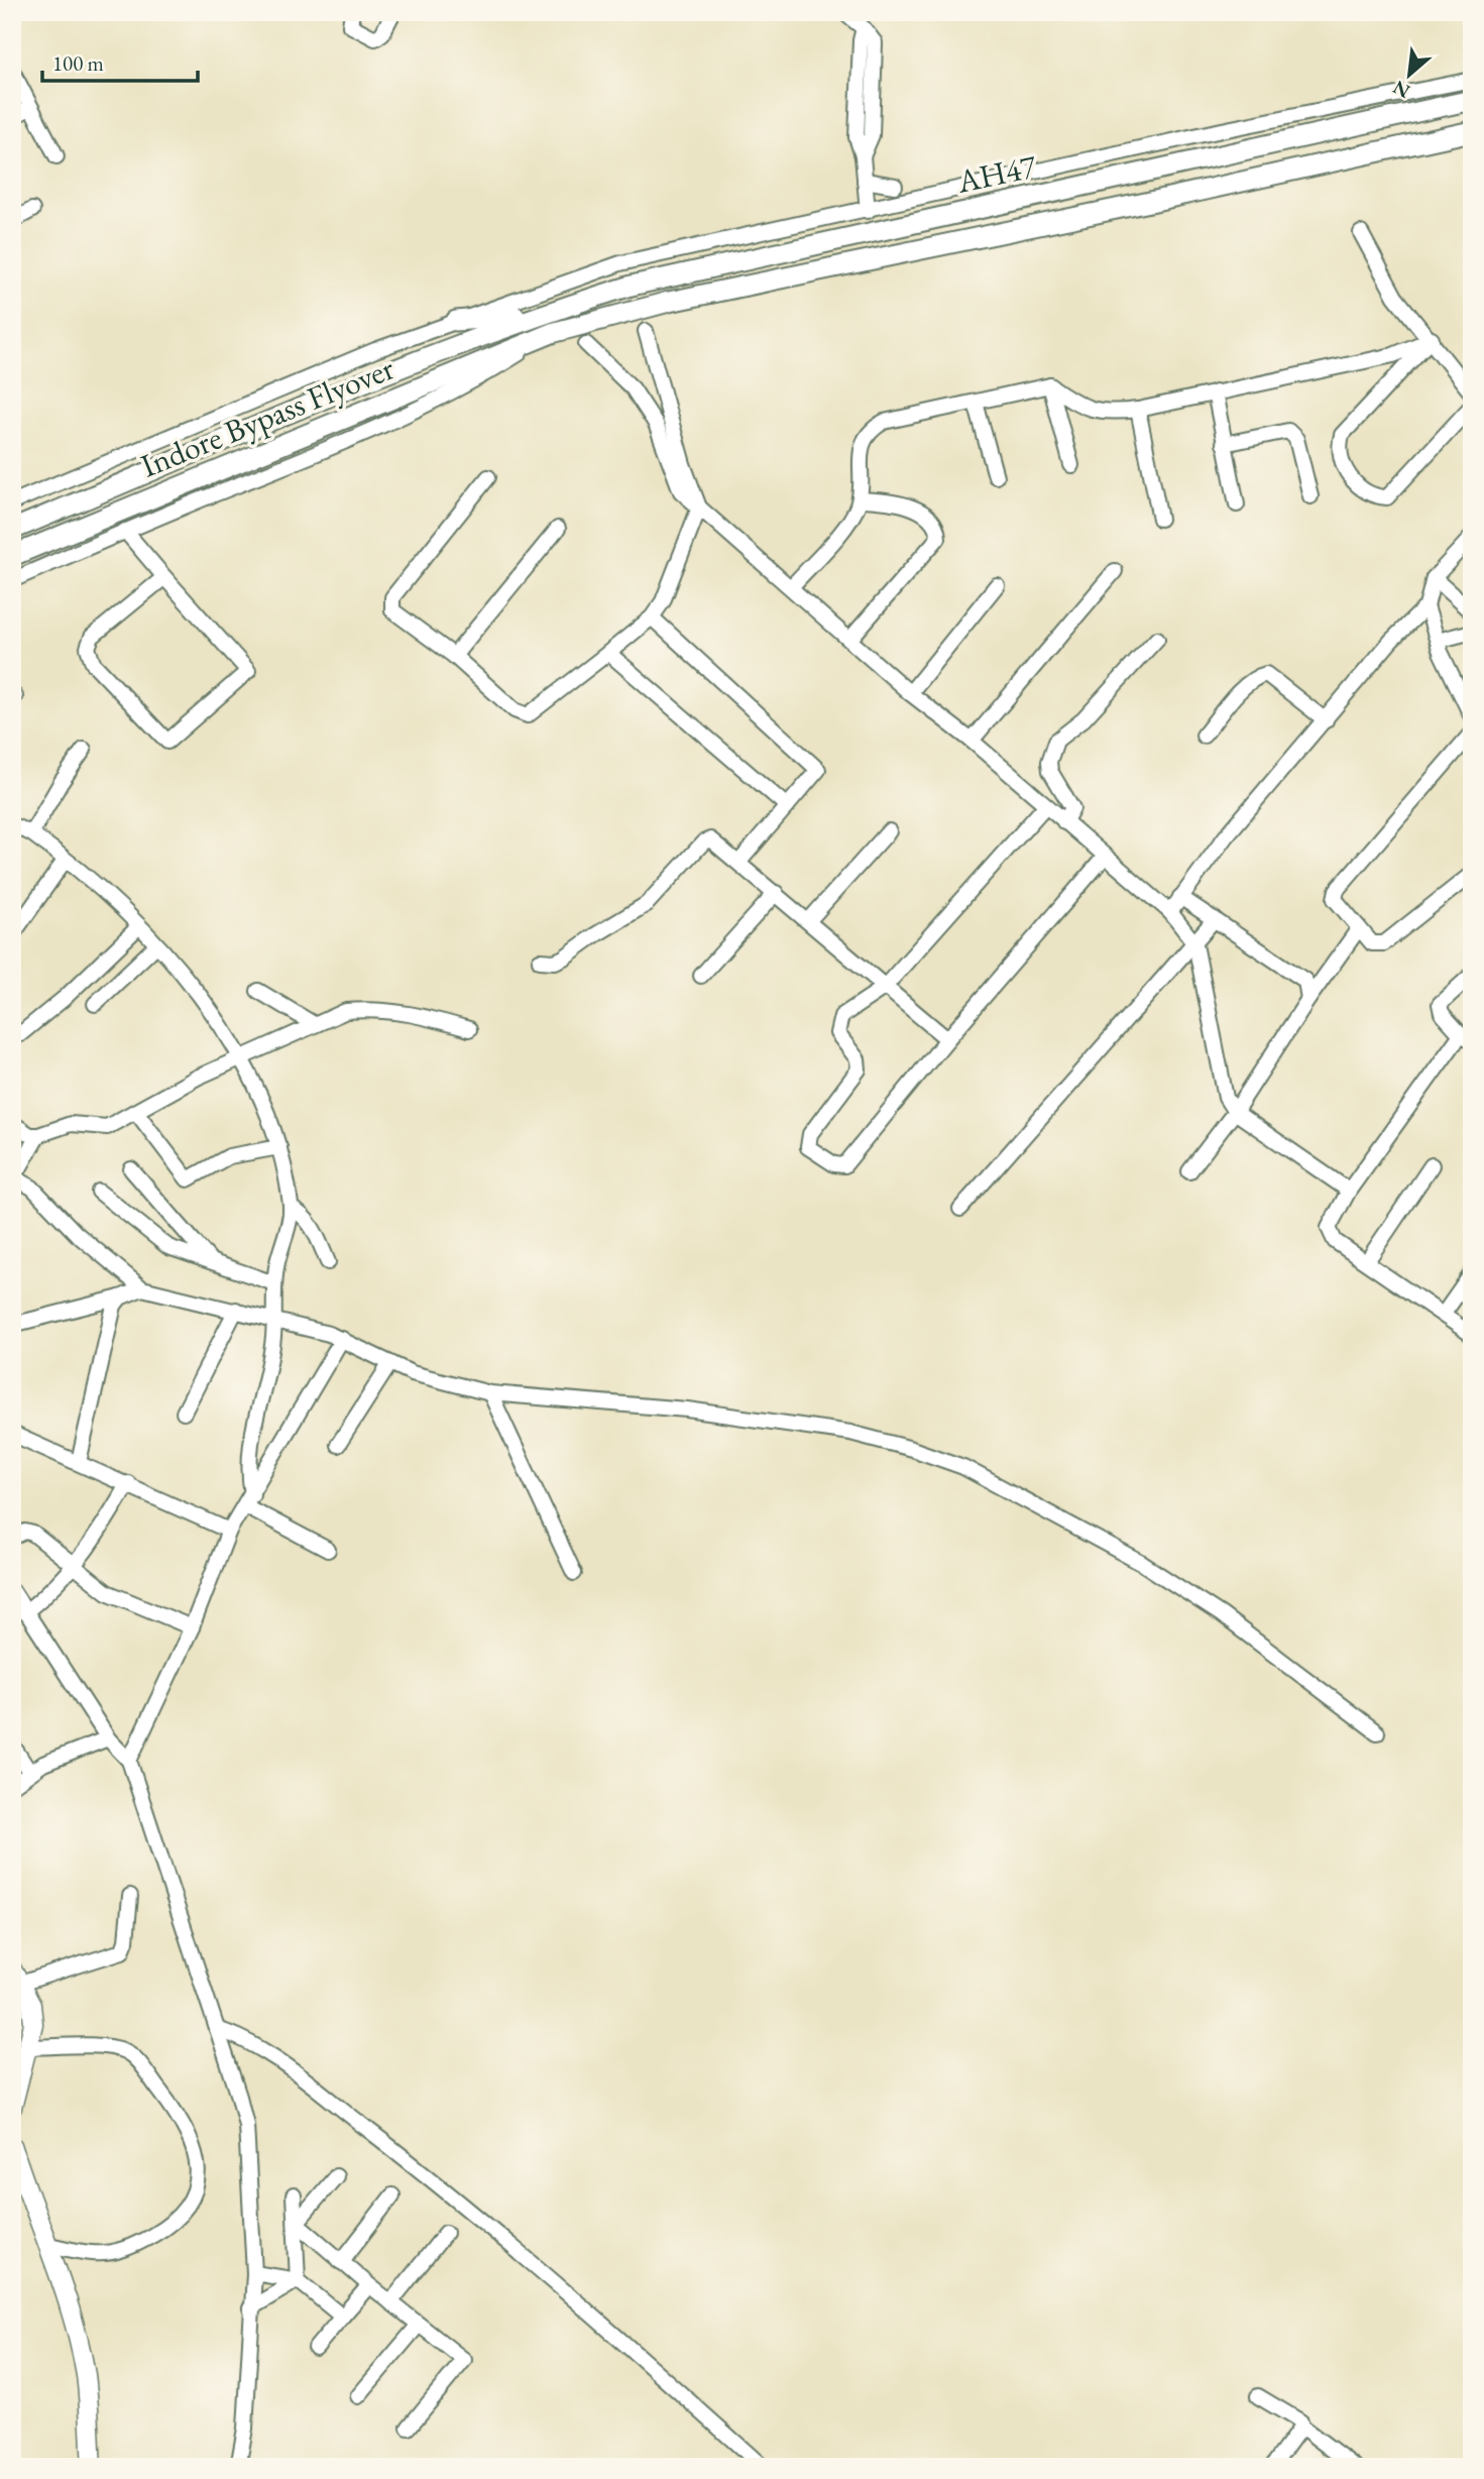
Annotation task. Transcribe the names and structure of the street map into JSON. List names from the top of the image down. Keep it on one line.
{"streets":{"highway":["AH47","Indore Bypass Flyover"]},"crossings":[["AH47","Indore Bypass Flyover"]],"scale_bar":"100 m","north":"bottom left"}
